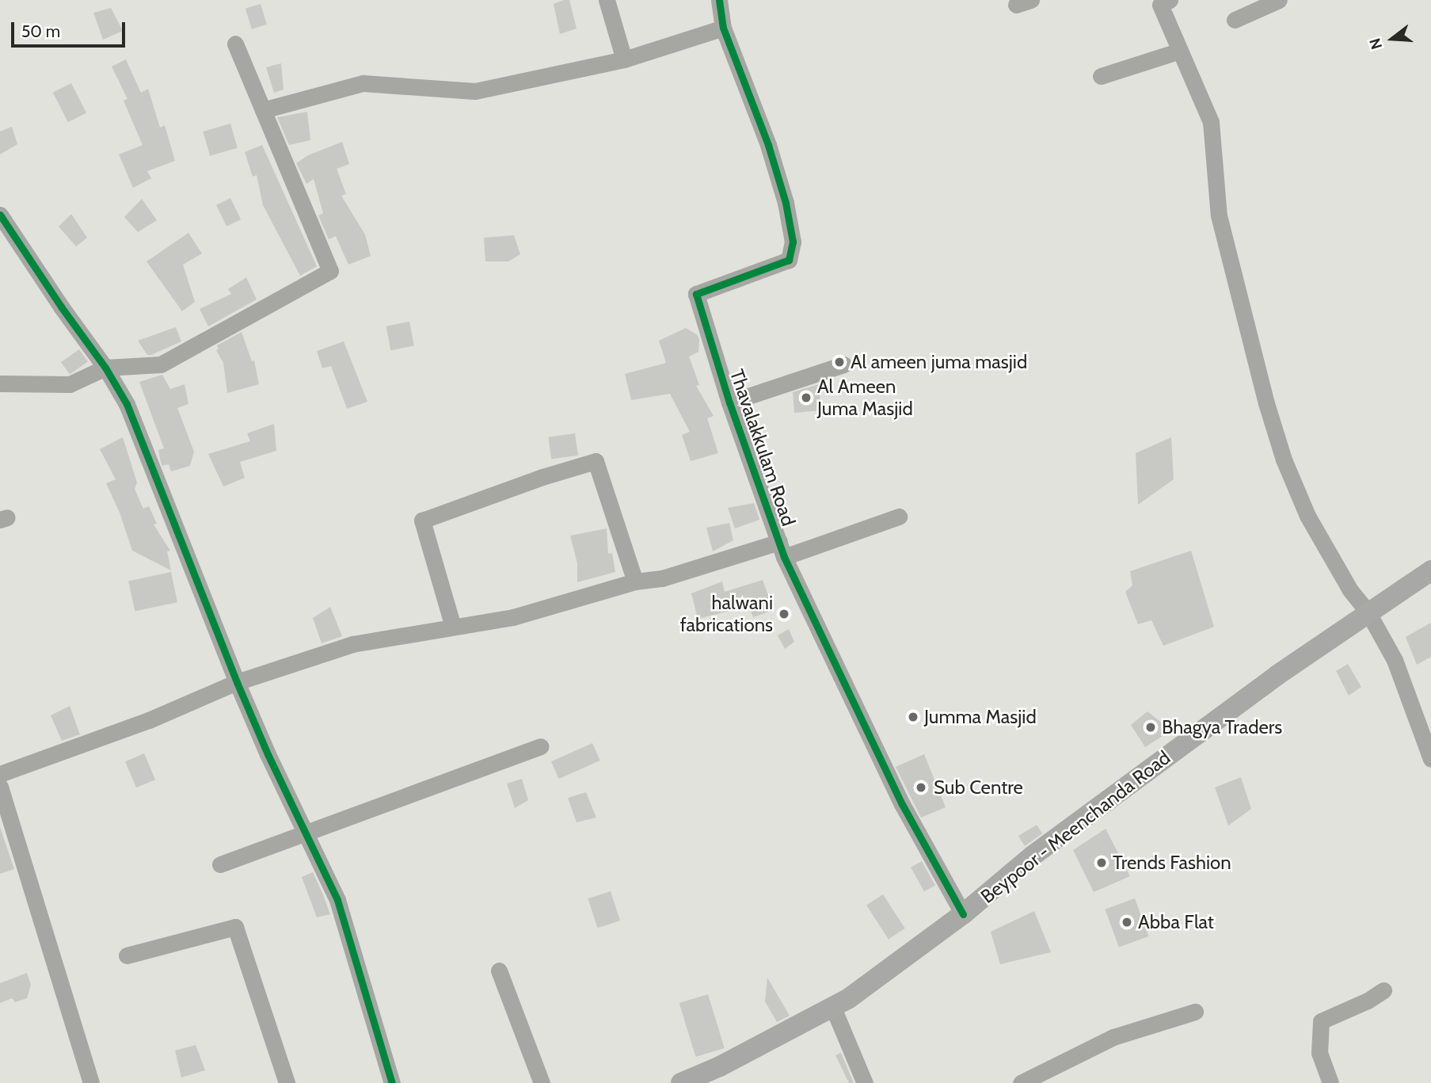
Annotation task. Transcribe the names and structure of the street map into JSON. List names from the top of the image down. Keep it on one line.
{"streets":{"main road":["Beypoor - Meenchanda Road"],"street":["Thavalakkulam Road"]},"crossings":[["Thavalakkulam Road","Beypoor - Meenchanda Road"]],"places":["Al ameen juma masjid","Al Ameen Juma Masjid","halwani fabrications","Jumma Masjid","Bhagya Traders","Sub Centre","Trends Fashion","Abba Flat"],"scale_bar":"50 m","north":"left"}
